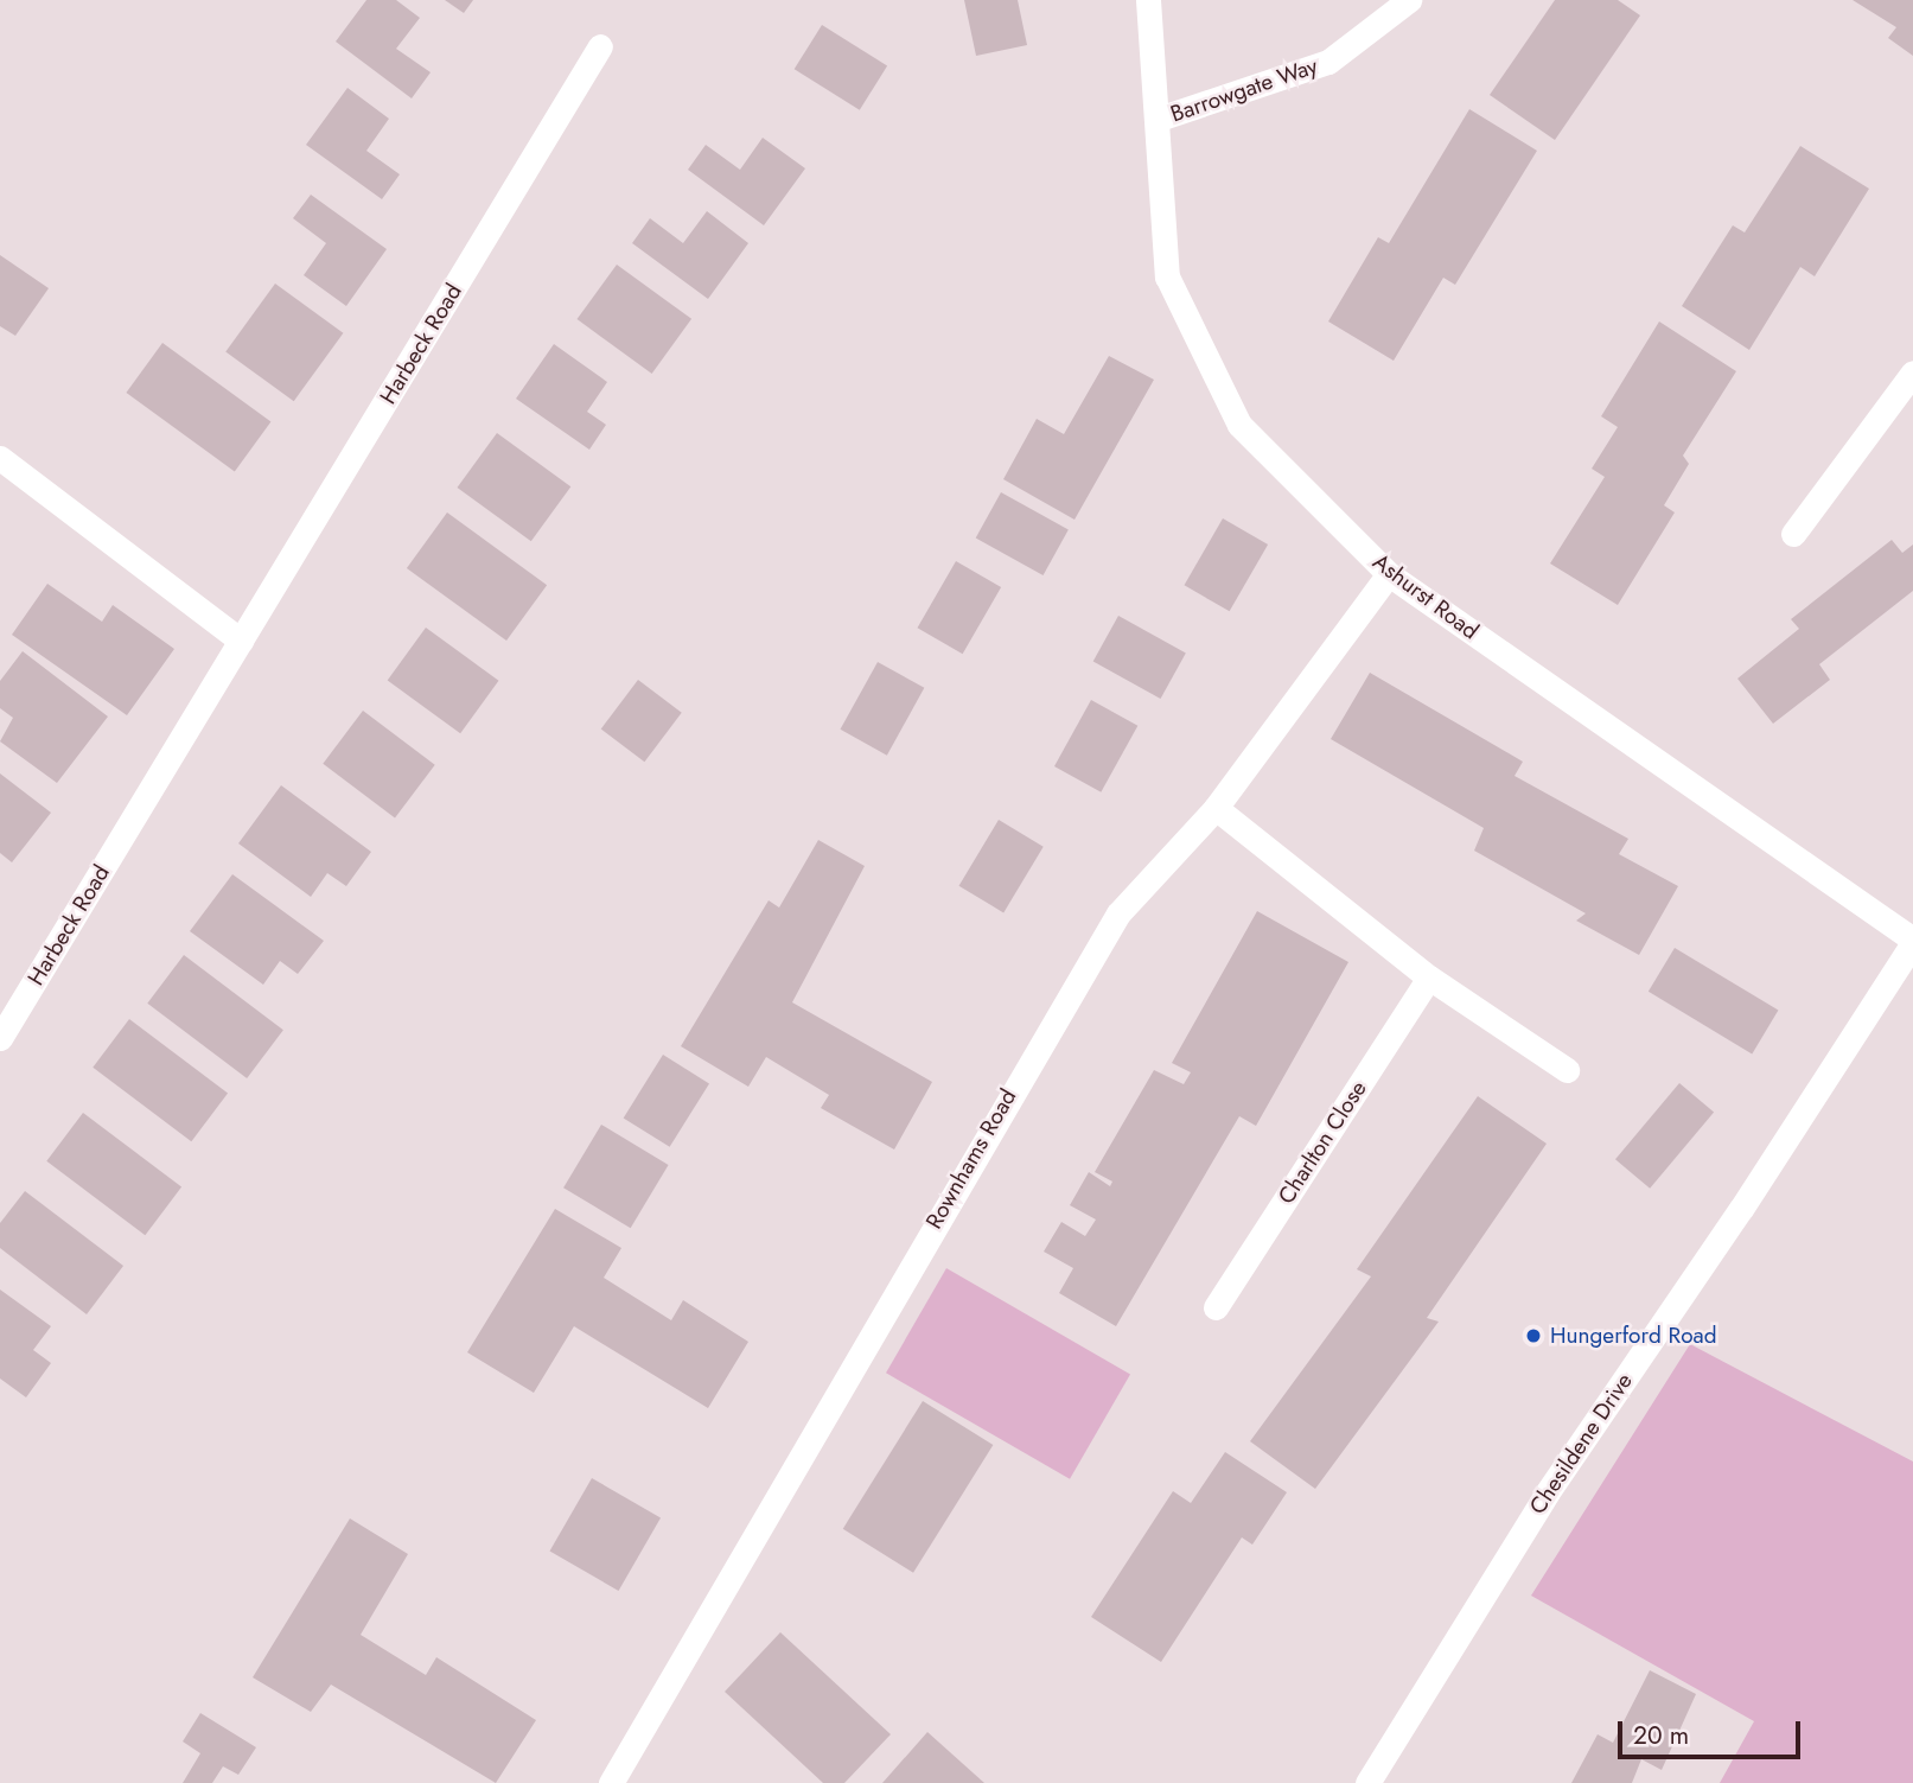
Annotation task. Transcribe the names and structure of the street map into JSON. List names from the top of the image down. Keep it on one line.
{"streets":{"street":["Barrowgate Way","Harbeck Road","Ashurst Road","Charlton Close","Rownhams Road","Chesildene Drive"]},"crossings":[["Barrowgate Way","Ashurst Road"],["Ashurst Road","Rownhams Road"],["Ashurst Road","Chesildene Drive"]],"places":["Hungerford Road"],"scale_bar":"20 m"}
